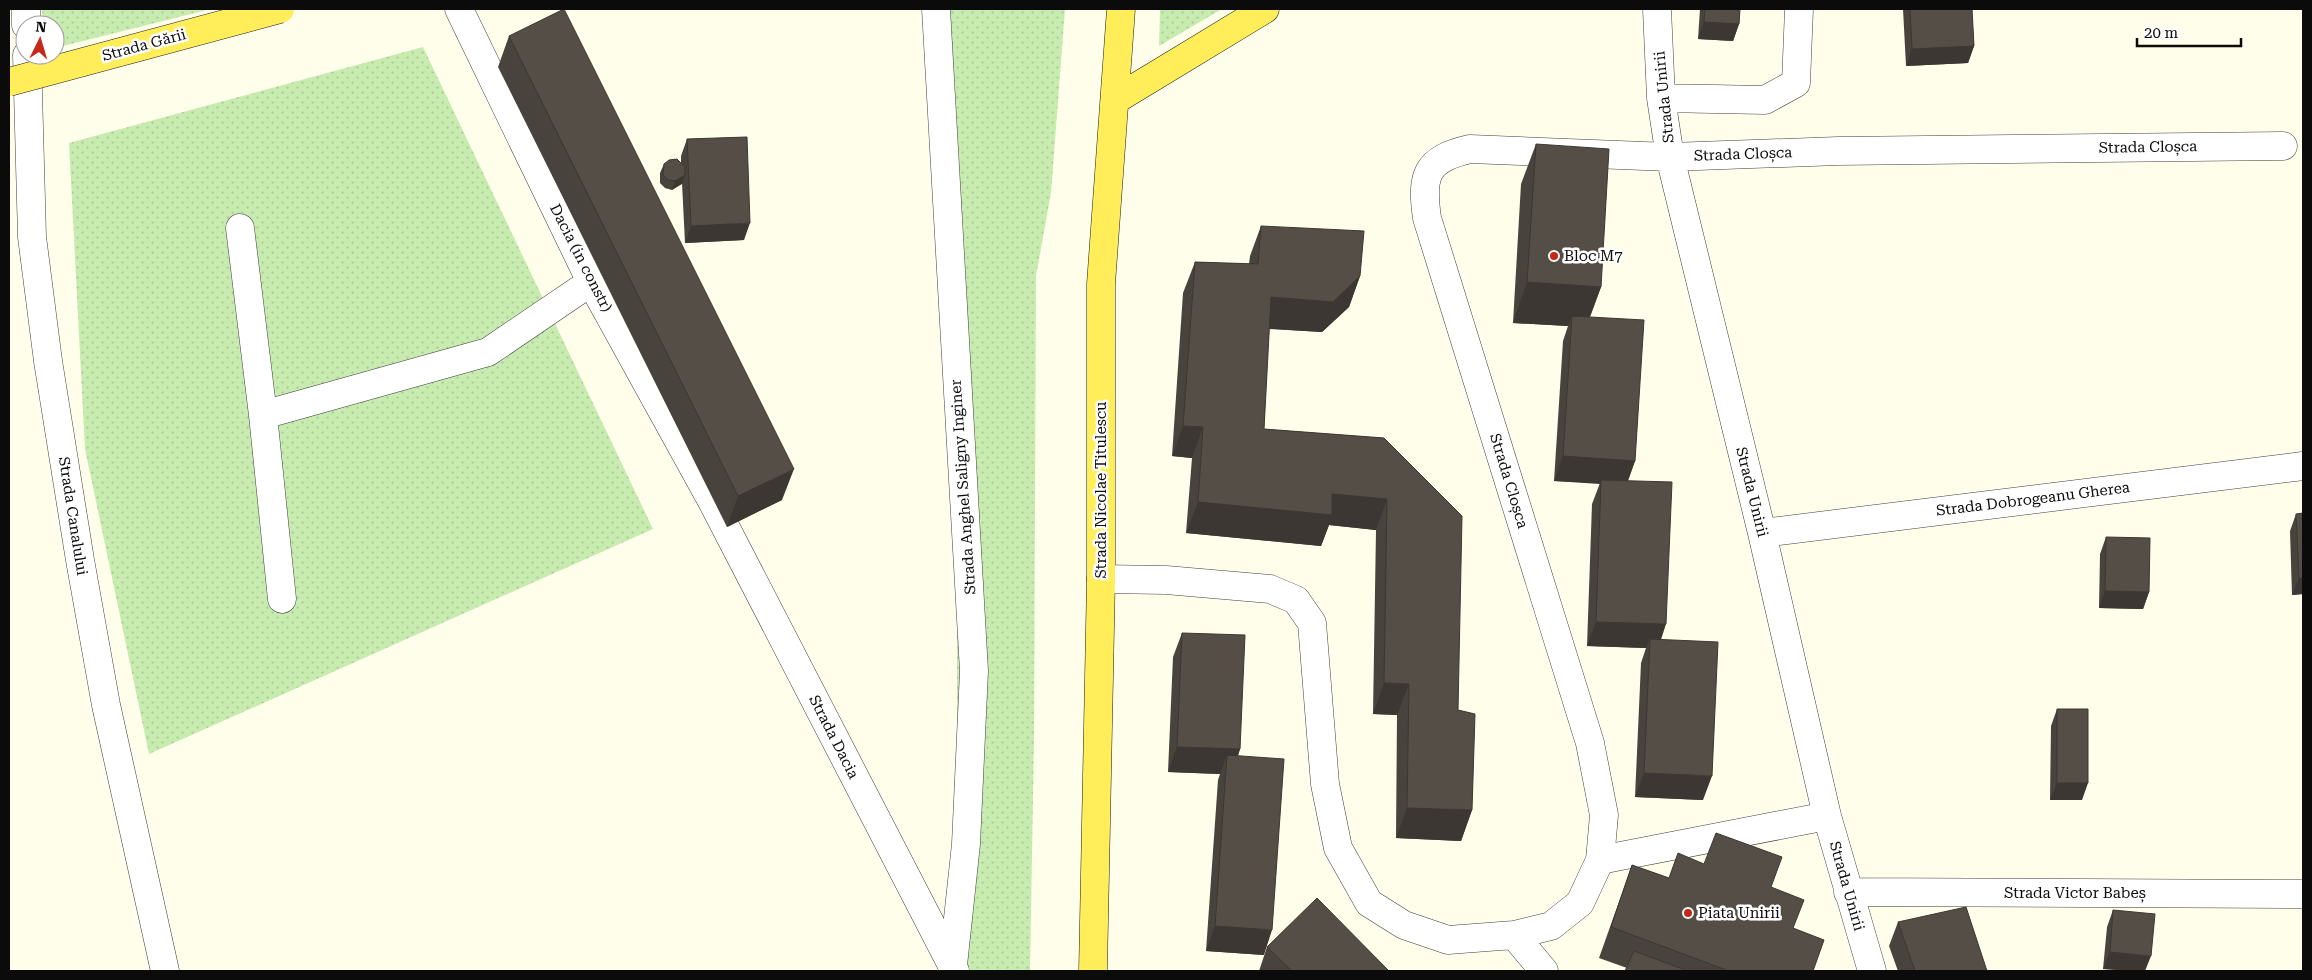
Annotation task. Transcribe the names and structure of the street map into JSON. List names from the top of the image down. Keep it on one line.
{"streets":{"main road":["Strada Gării","Strada Nicolae Titulescu"],"street":["Strada Unirii","Strada Cloșca","Dacia (in constr)","Strada Anghel Saligny Inginer","Strada Dobrogeanu Gherea","Strada Canalului","Strada Dacia","Strada Victor Babeș"]},"crossings":[["Strada Unirii","Strada Cloșca"],["Strada Unirii","Strada Dobrogeanu Gherea"],["Strada Unirii","Strada Victor Babeș"],["Strada Cloșca","Strada Nicolae Titulescu"],["Dacia (in constr)","Strada Dacia"],["Strada Anghel Saligny Inginer","Strada Dacia"]],"places":["Bloc M7","Piata Unirii"],"scale_bar":"20 m","north":"top"}
